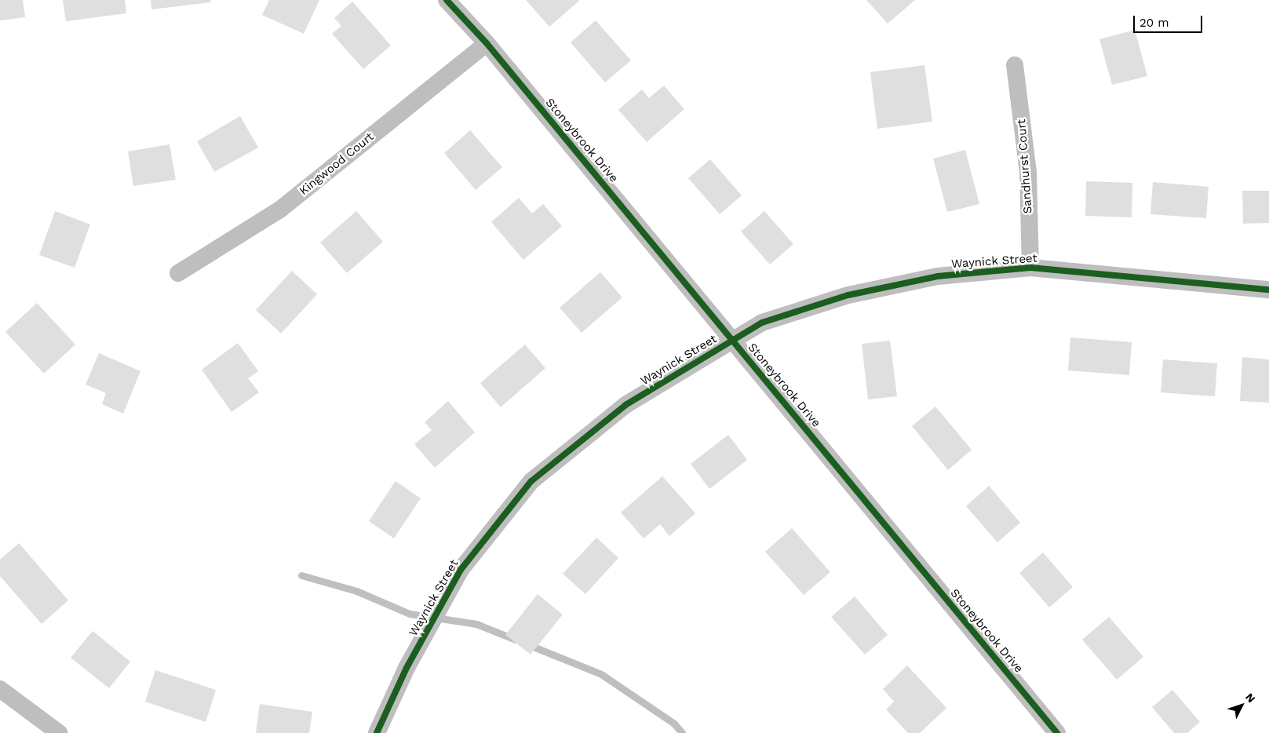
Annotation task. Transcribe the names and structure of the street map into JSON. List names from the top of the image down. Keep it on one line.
{"streets":{"street":["Stoneybrook Drive","Kingwood Court","Sandhurst Court","Waynick Street"]},"crossings":[["Stoneybrook Drive","Kingwood Court"],["Stoneybrook Drive","Waynick Street"],["Sandhurst Court","Waynick Street"]],"scale_bar":"20 m","north":"top right"}
